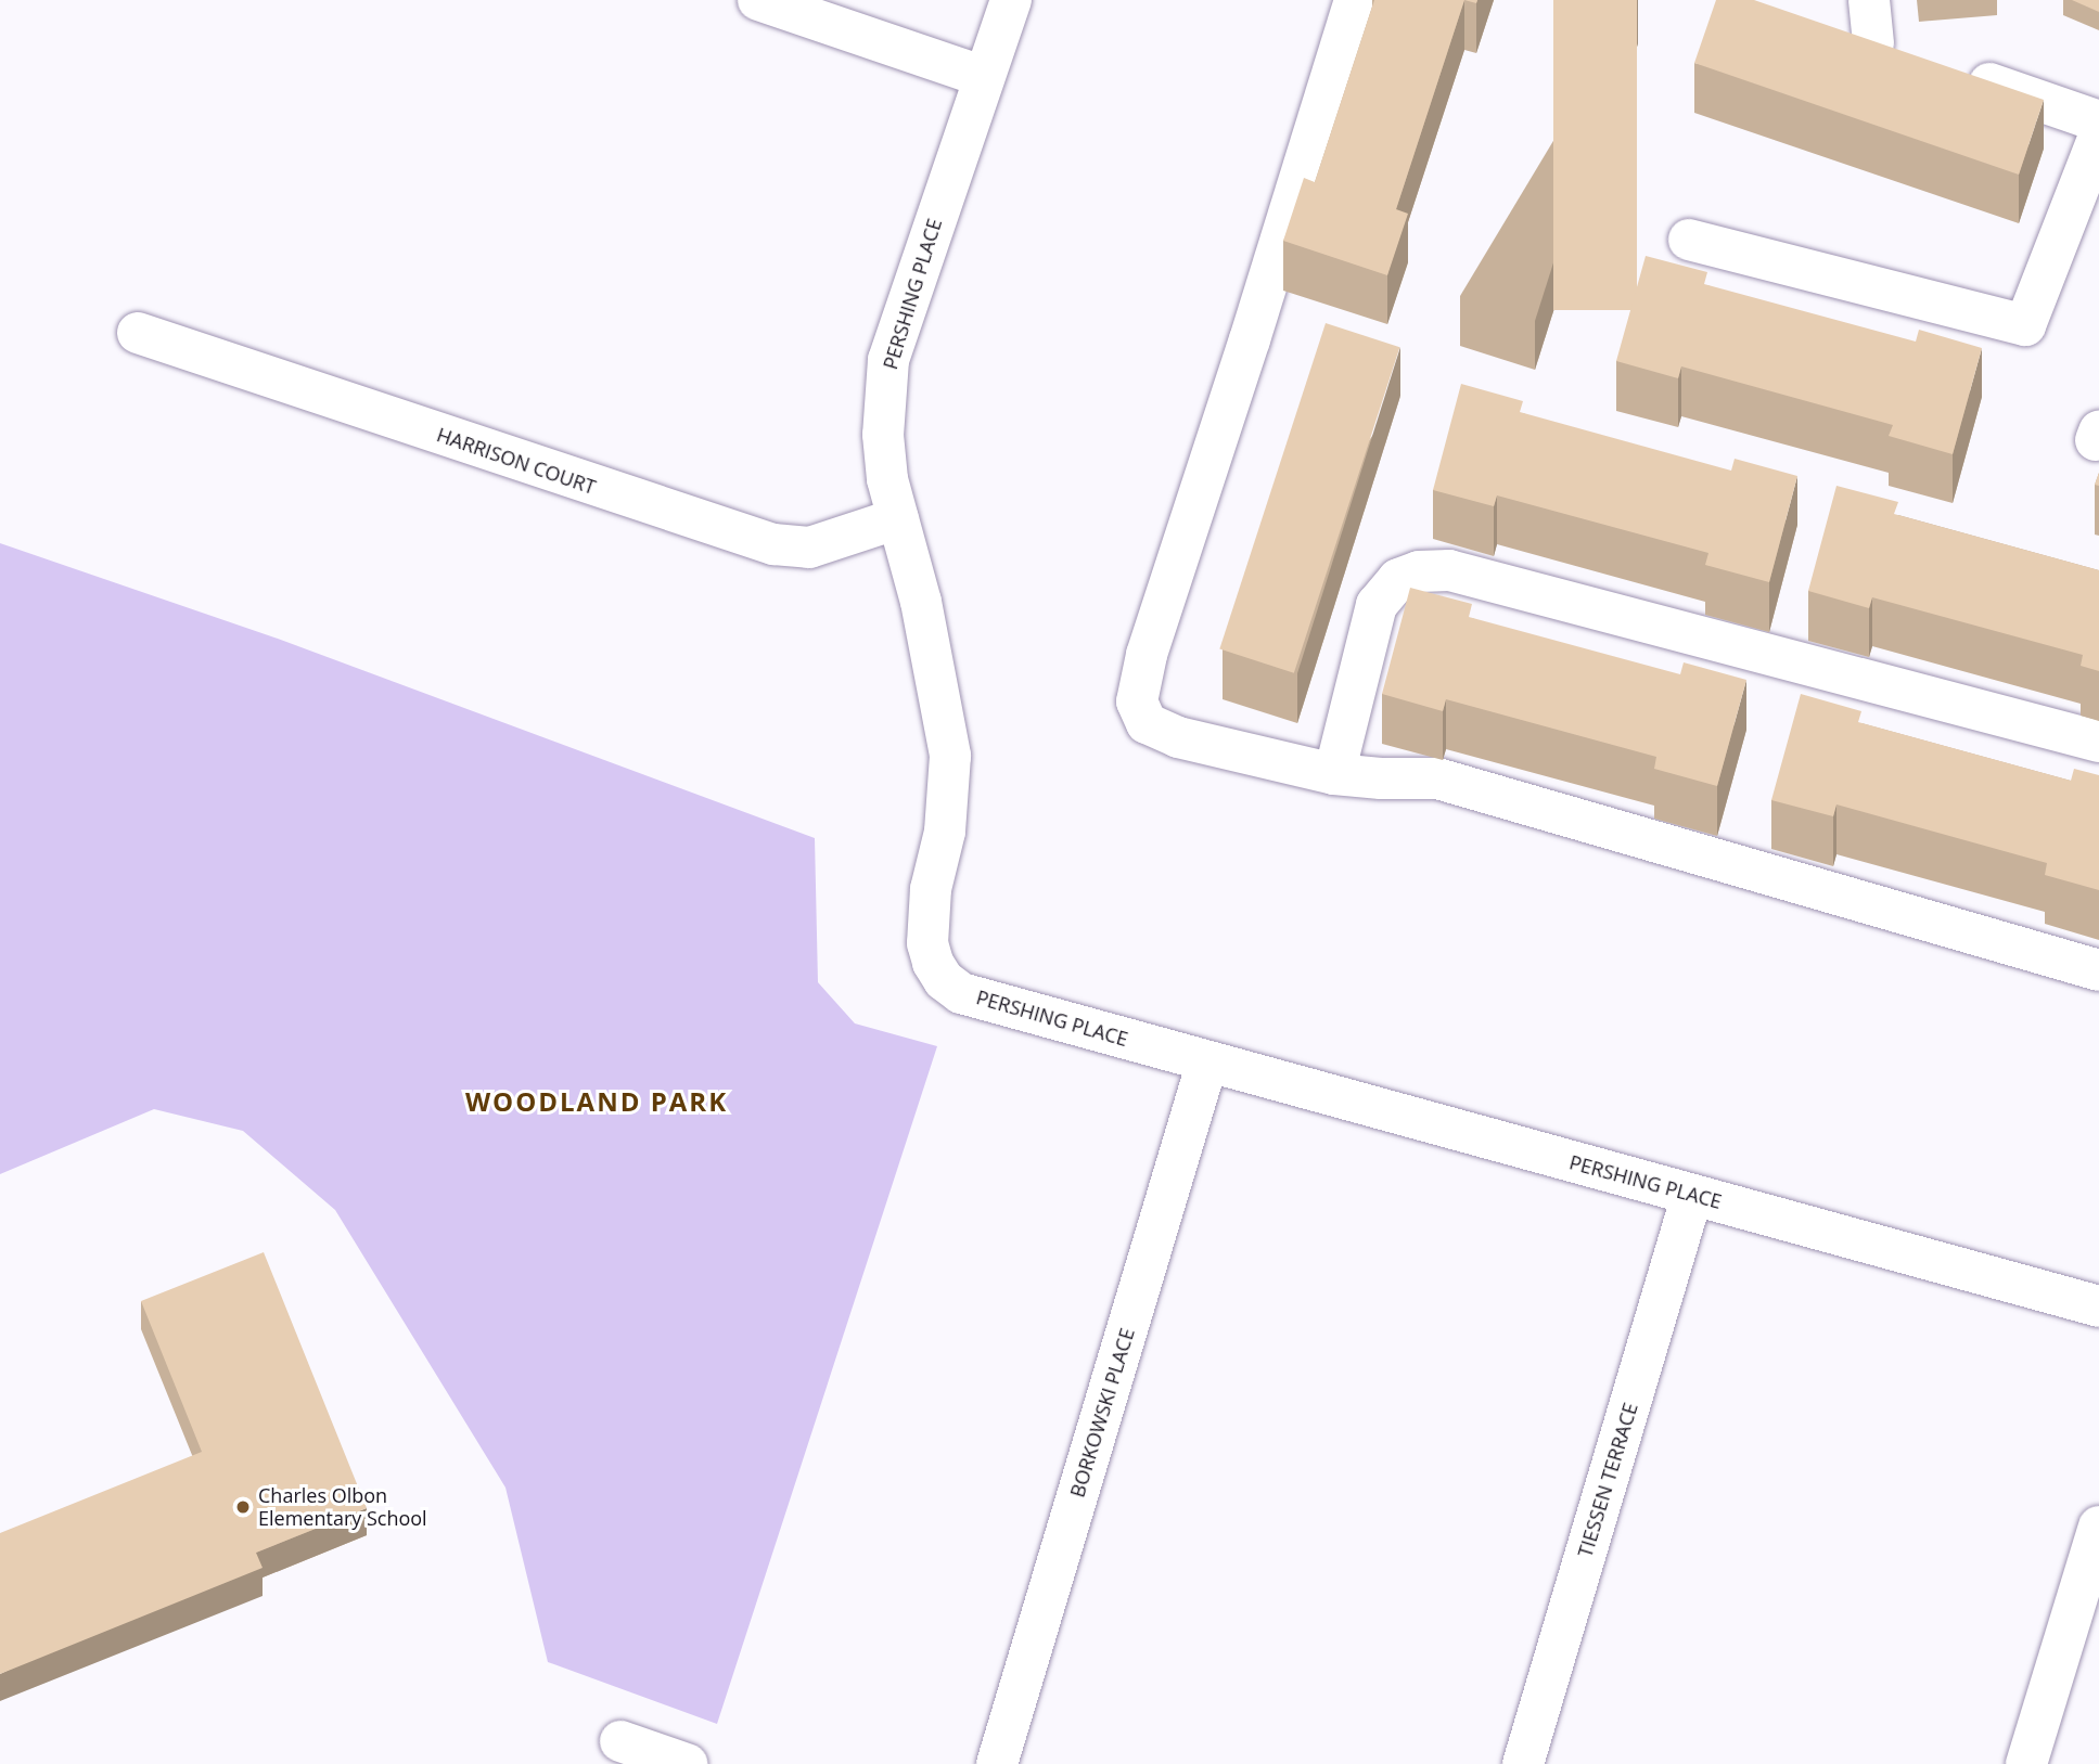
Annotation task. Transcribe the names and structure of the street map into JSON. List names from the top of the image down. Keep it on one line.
{"streets":{"street":["PERSHING PLACE","HARRISON COURT","BORKOWSKI PLACE","TIESSEN TERRACE"]},"crossings":[["PERSHING PLACE","HARRISON COURT"],["PERSHING PLACE","BORKOWSKI PLACE"],["PERSHING PLACE","TIESSEN TERRACE"]],"districts":["WOODLAND PARK"],"places":["Charles Olbon Elementary School"]}
